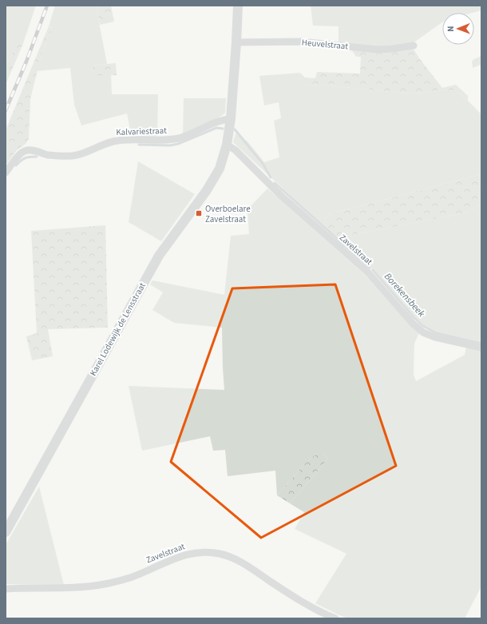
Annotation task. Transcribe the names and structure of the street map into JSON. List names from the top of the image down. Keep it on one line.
{"streets":{"street":["Heuvelstraat","Kalvariestraat","Zavelstraat","Karel Lodewijk de Lensstraat"]},"crossings":[["Kalvariestraat","Karel Lodewijk de Lensstraat"],["Zavelstraat","Karel Lodewijk de Lensstraat"]],"water":["Borekensbeek"],"places":{"transit":["Overboelare Zavelstraat"]},"north":"left"}
